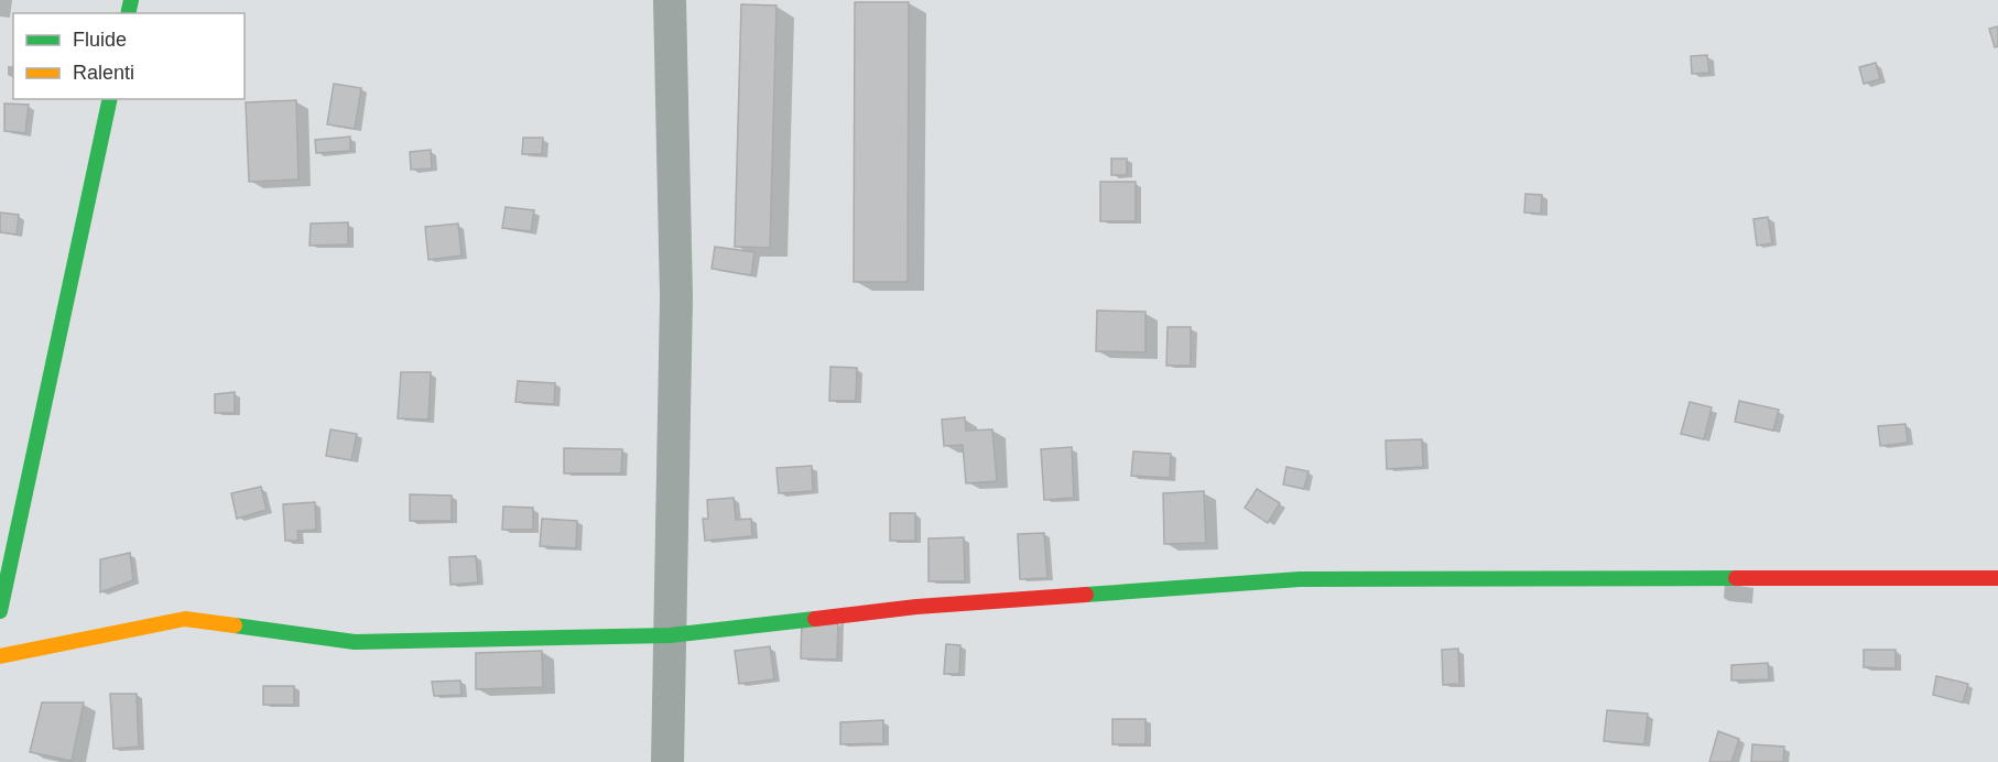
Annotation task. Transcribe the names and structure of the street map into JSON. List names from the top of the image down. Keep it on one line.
{"legend":["Fluide","Ralenti"]}
